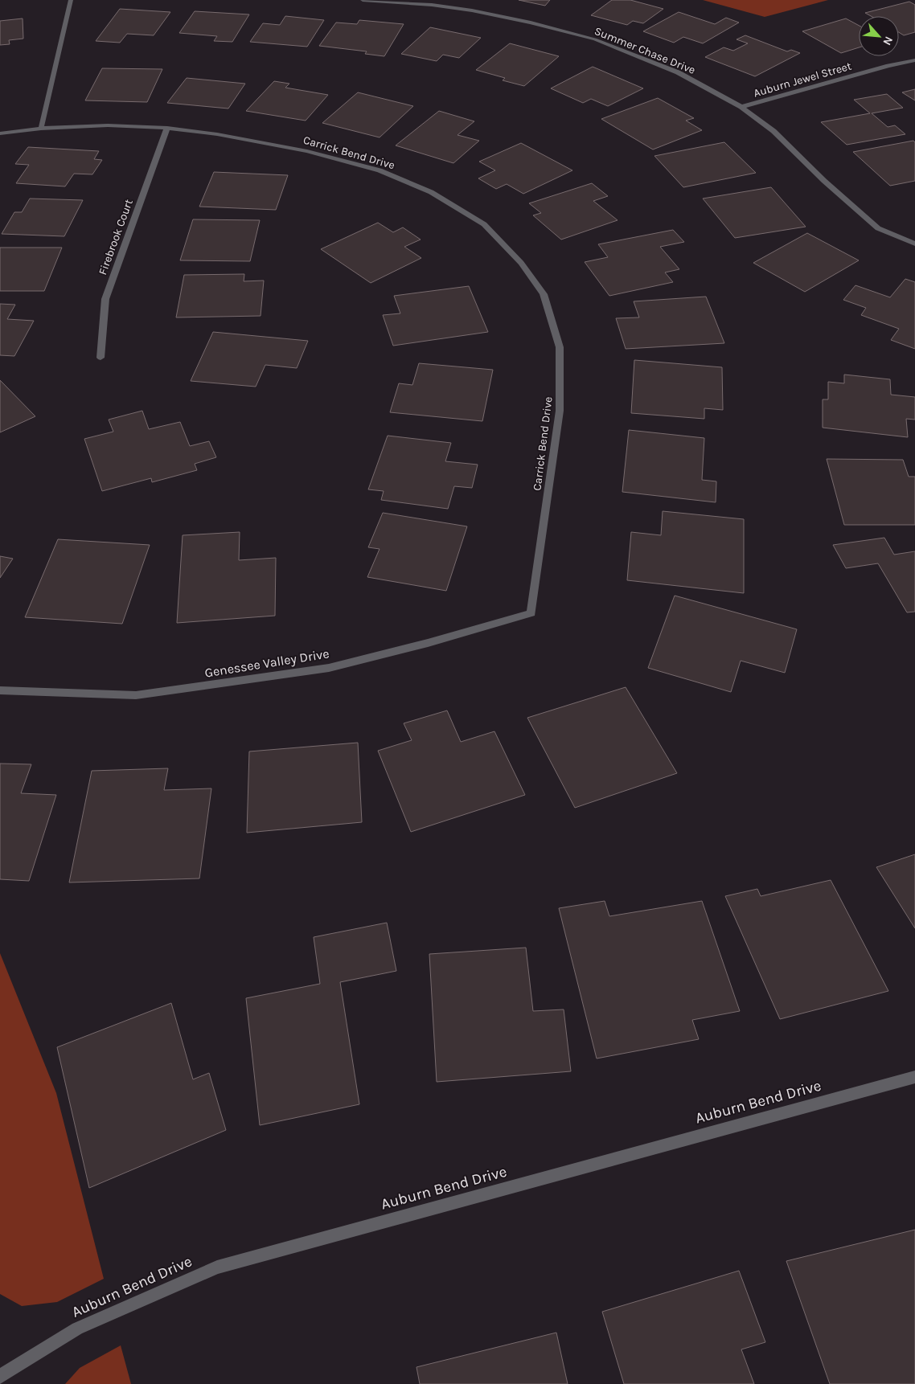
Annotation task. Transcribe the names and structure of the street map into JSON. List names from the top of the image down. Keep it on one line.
{"streets":{"street":["Summer Chase Drive","Auburn Jewel Street","Carrick Bend Drive","Firebrook Court","Genessee Valley Drive","Auburn Bend Drive"]},"crossings":[["Summer Chase Drive","Auburn Jewel Street"],["Carrick Bend Drive","Firebrook Court"],["Carrick Bend Drive","Genessee Valley Drive"]],"north":"bottom right"}
